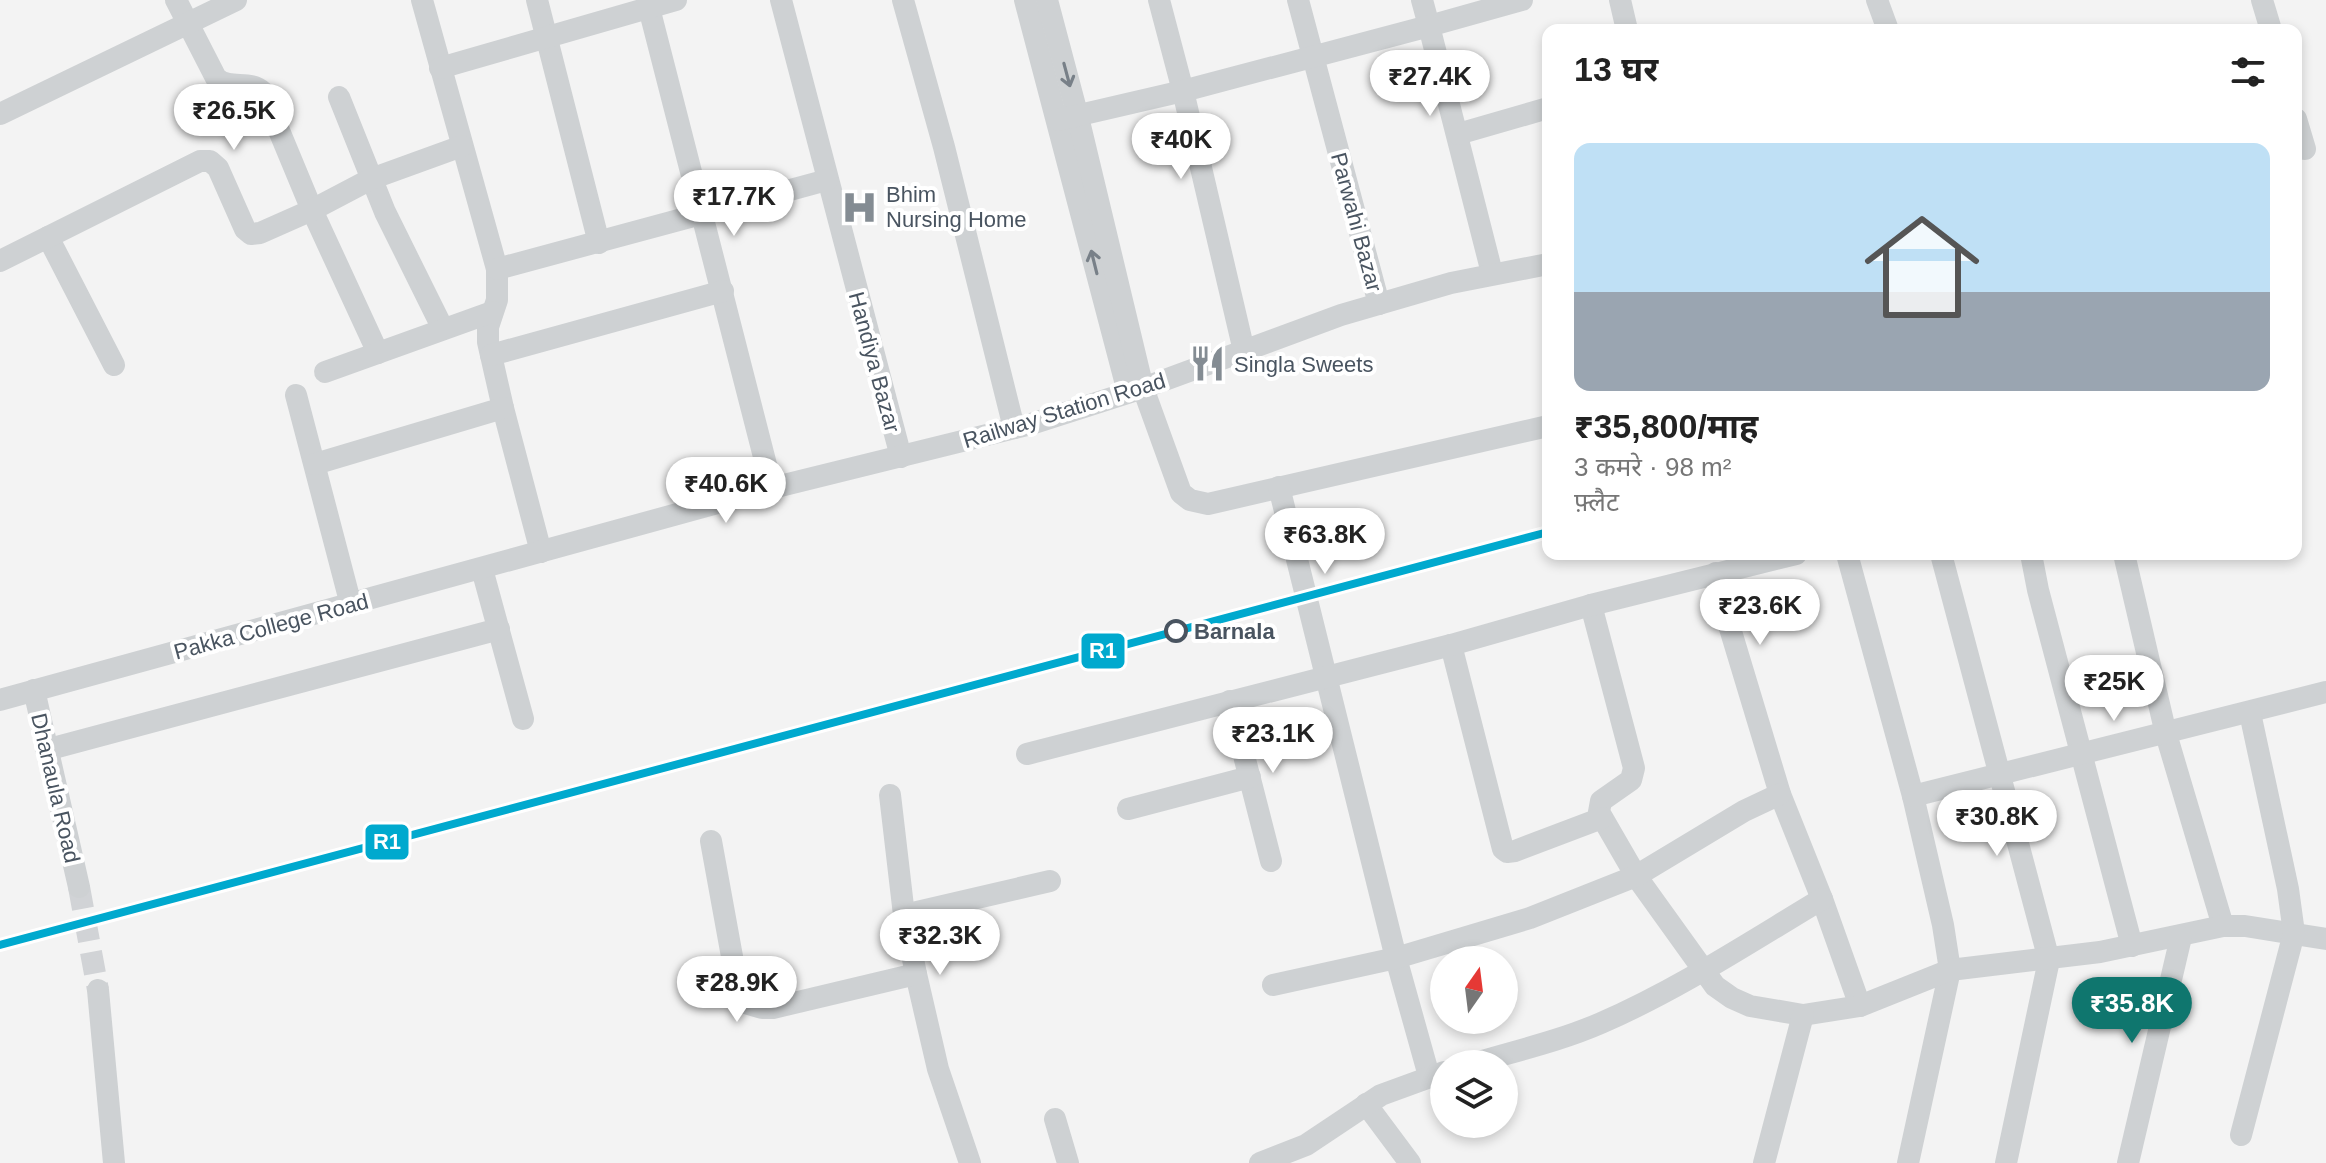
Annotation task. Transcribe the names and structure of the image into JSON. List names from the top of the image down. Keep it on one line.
{"streets":{"street":["Parwahi Bazar","Handiya Bazar","Railway Station Road","Pakka College Road","Dhanaula Road"]},"crossings":[["Parwahi Bazar","Railway Station Road"],["Handiya Bazar","Railway Station Road"],["Handiya Bazar","Pakka College Road"],["Pakka College Road","Dhanaula Road"]],"places":{"hospital":["Bhim Nursing Home"],"restaurant":["Singla Sweets"],"other":["Barnala"]},"lines":["transit line R1"],"north":"top","page":{"heading":"13 घर","price":["₹27.4K","₹26.5K","₹40K","₹17.7K","₹40.6K","₹63.8K","₹23.6K","₹25K","₹23.1K","₹30.8K","₹32.3K","₹28.9K","₹35.8K"],"list":[{"name":"₹35,800/माह","note":"3 कमरे · 98 m² · फ़्लैट"}]}}
